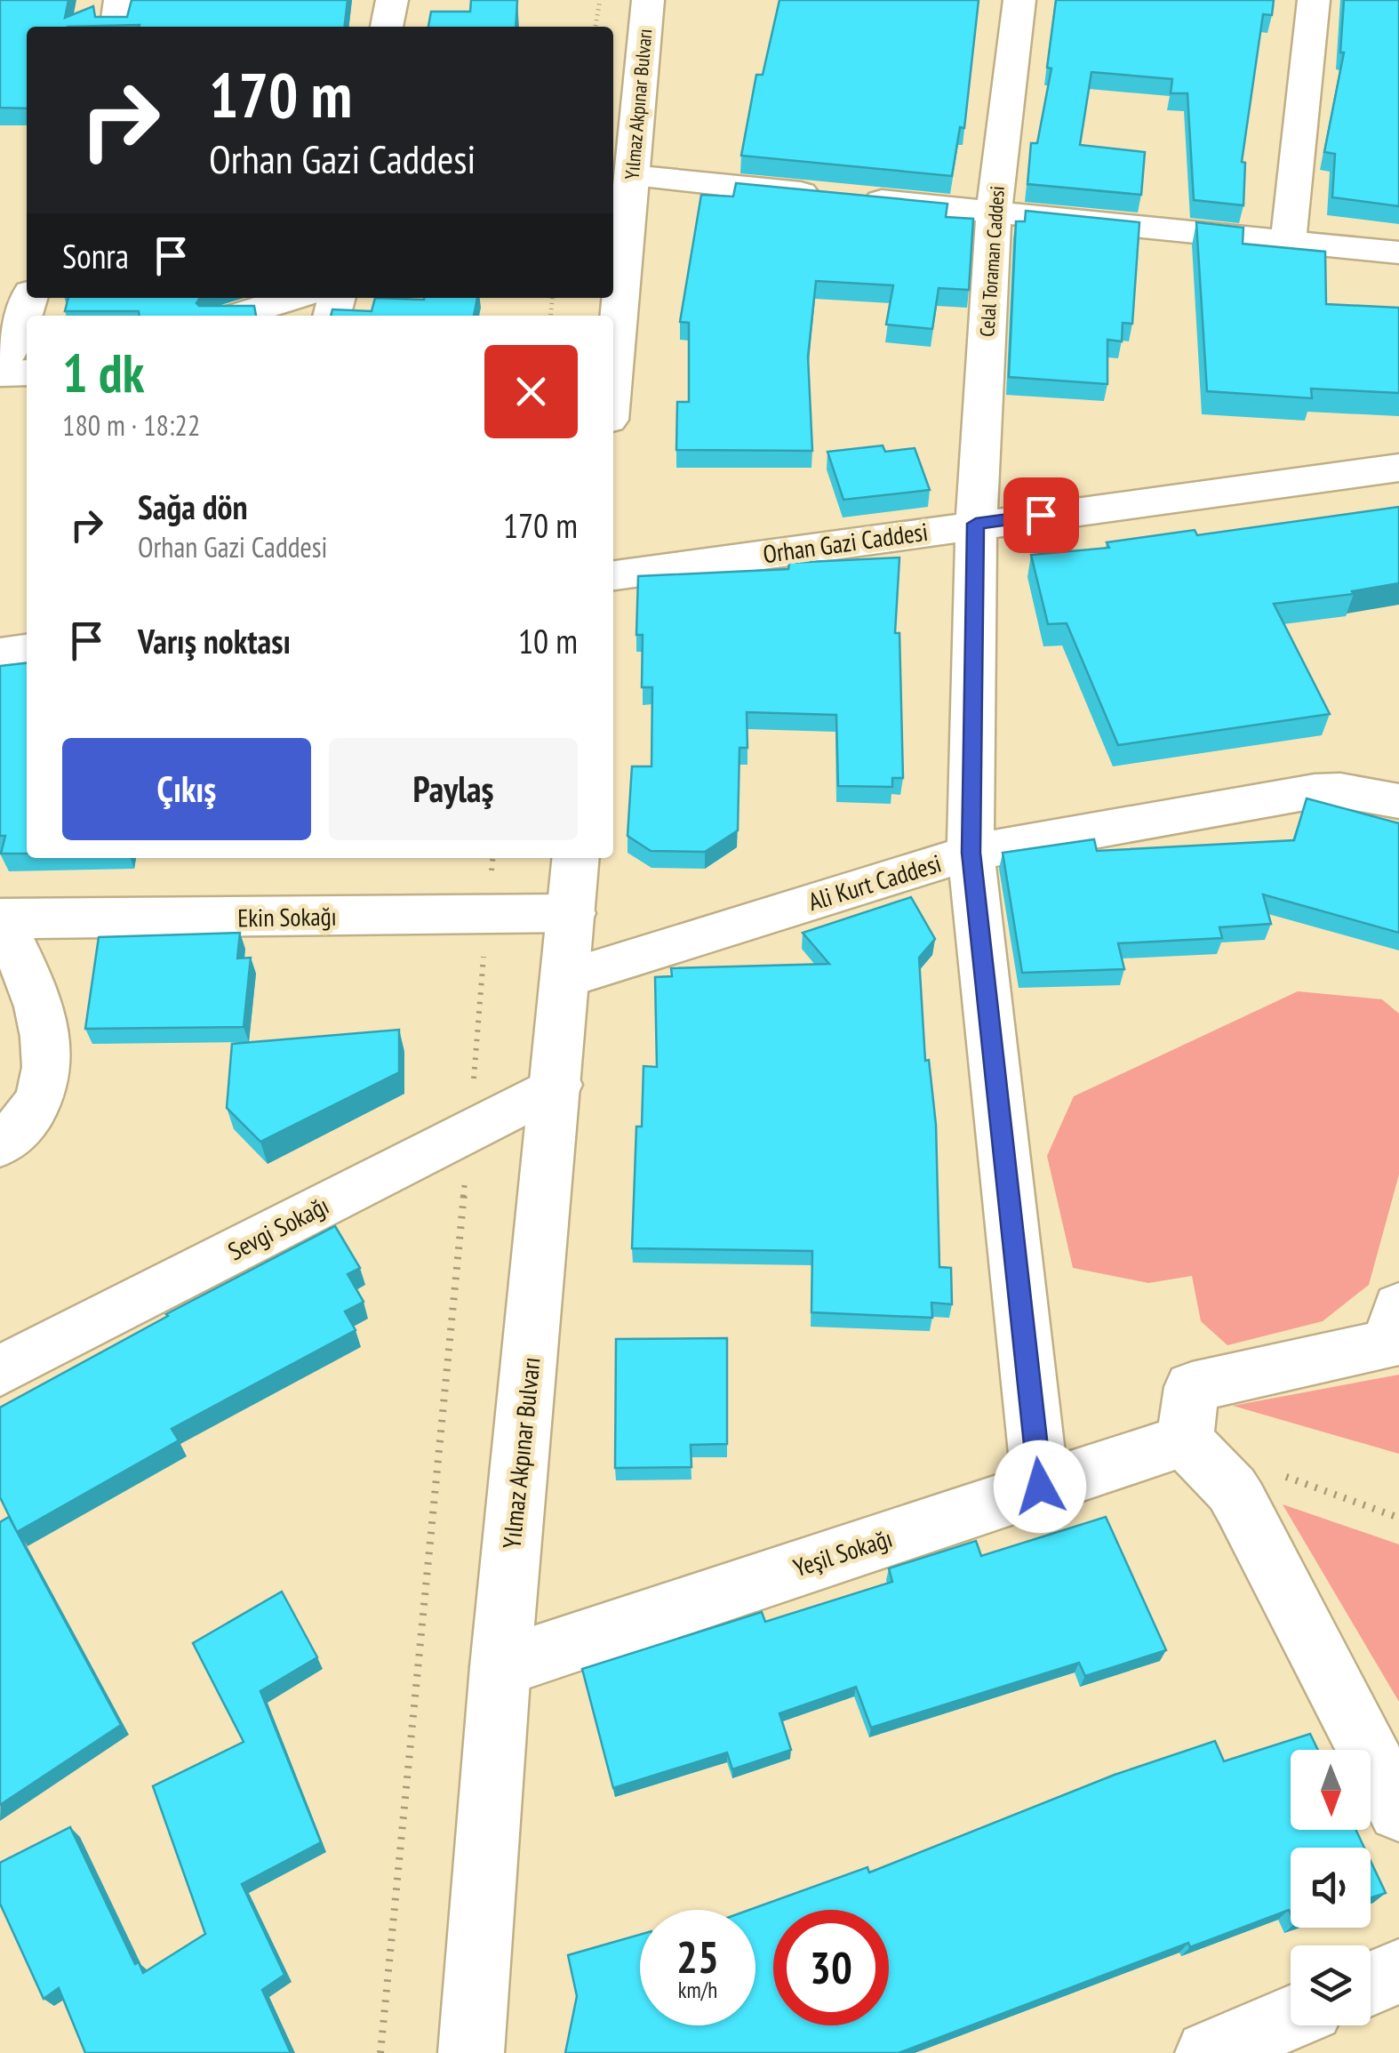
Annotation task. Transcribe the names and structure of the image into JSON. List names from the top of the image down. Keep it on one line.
{"streets":{"street":["Yılmaz Akpınar Bulvarı","Celal Toraman Caddesi","Orhan Gazi Caddesi","Ali Kurt Caddesi","Ekin Sokağı","Sevgi Sokağı","Yeşil Sokağı"]},"crossings":[["Yılmaz Akpınar Bulvarı","Ali Kurt Caddesi"],["Yılmaz Akpınar Bulvarı","Ekin Sokağı"],["Yılmaz Akpınar Bulvarı","Sevgi Sokağı"],["Yılmaz Akpınar Bulvarı","Yeşil Sokağı"],["Celal Toraman Caddesi","Orhan Gazi Caddesi"],["Celal Toraman Caddesi","Ali Kurt Caddesi"],["Celal Toraman Caddesi","Yeşil Sokağı"]],"north":"bottom","page":{"turn":["170 m","Orhan Gazi Caddesi"],"then":"Sonra","heading":["1 dk","180 m · 18:22"],"list":[{"name":"Sağa dön","note":"Orhan Gazi Caddesi","value":"170 m"},{"name":"Varış noktası","value":"10 m"}],"buttons":["Çıkış","Paylaş"],"speed":"25 km/h","limit":"30"}}
